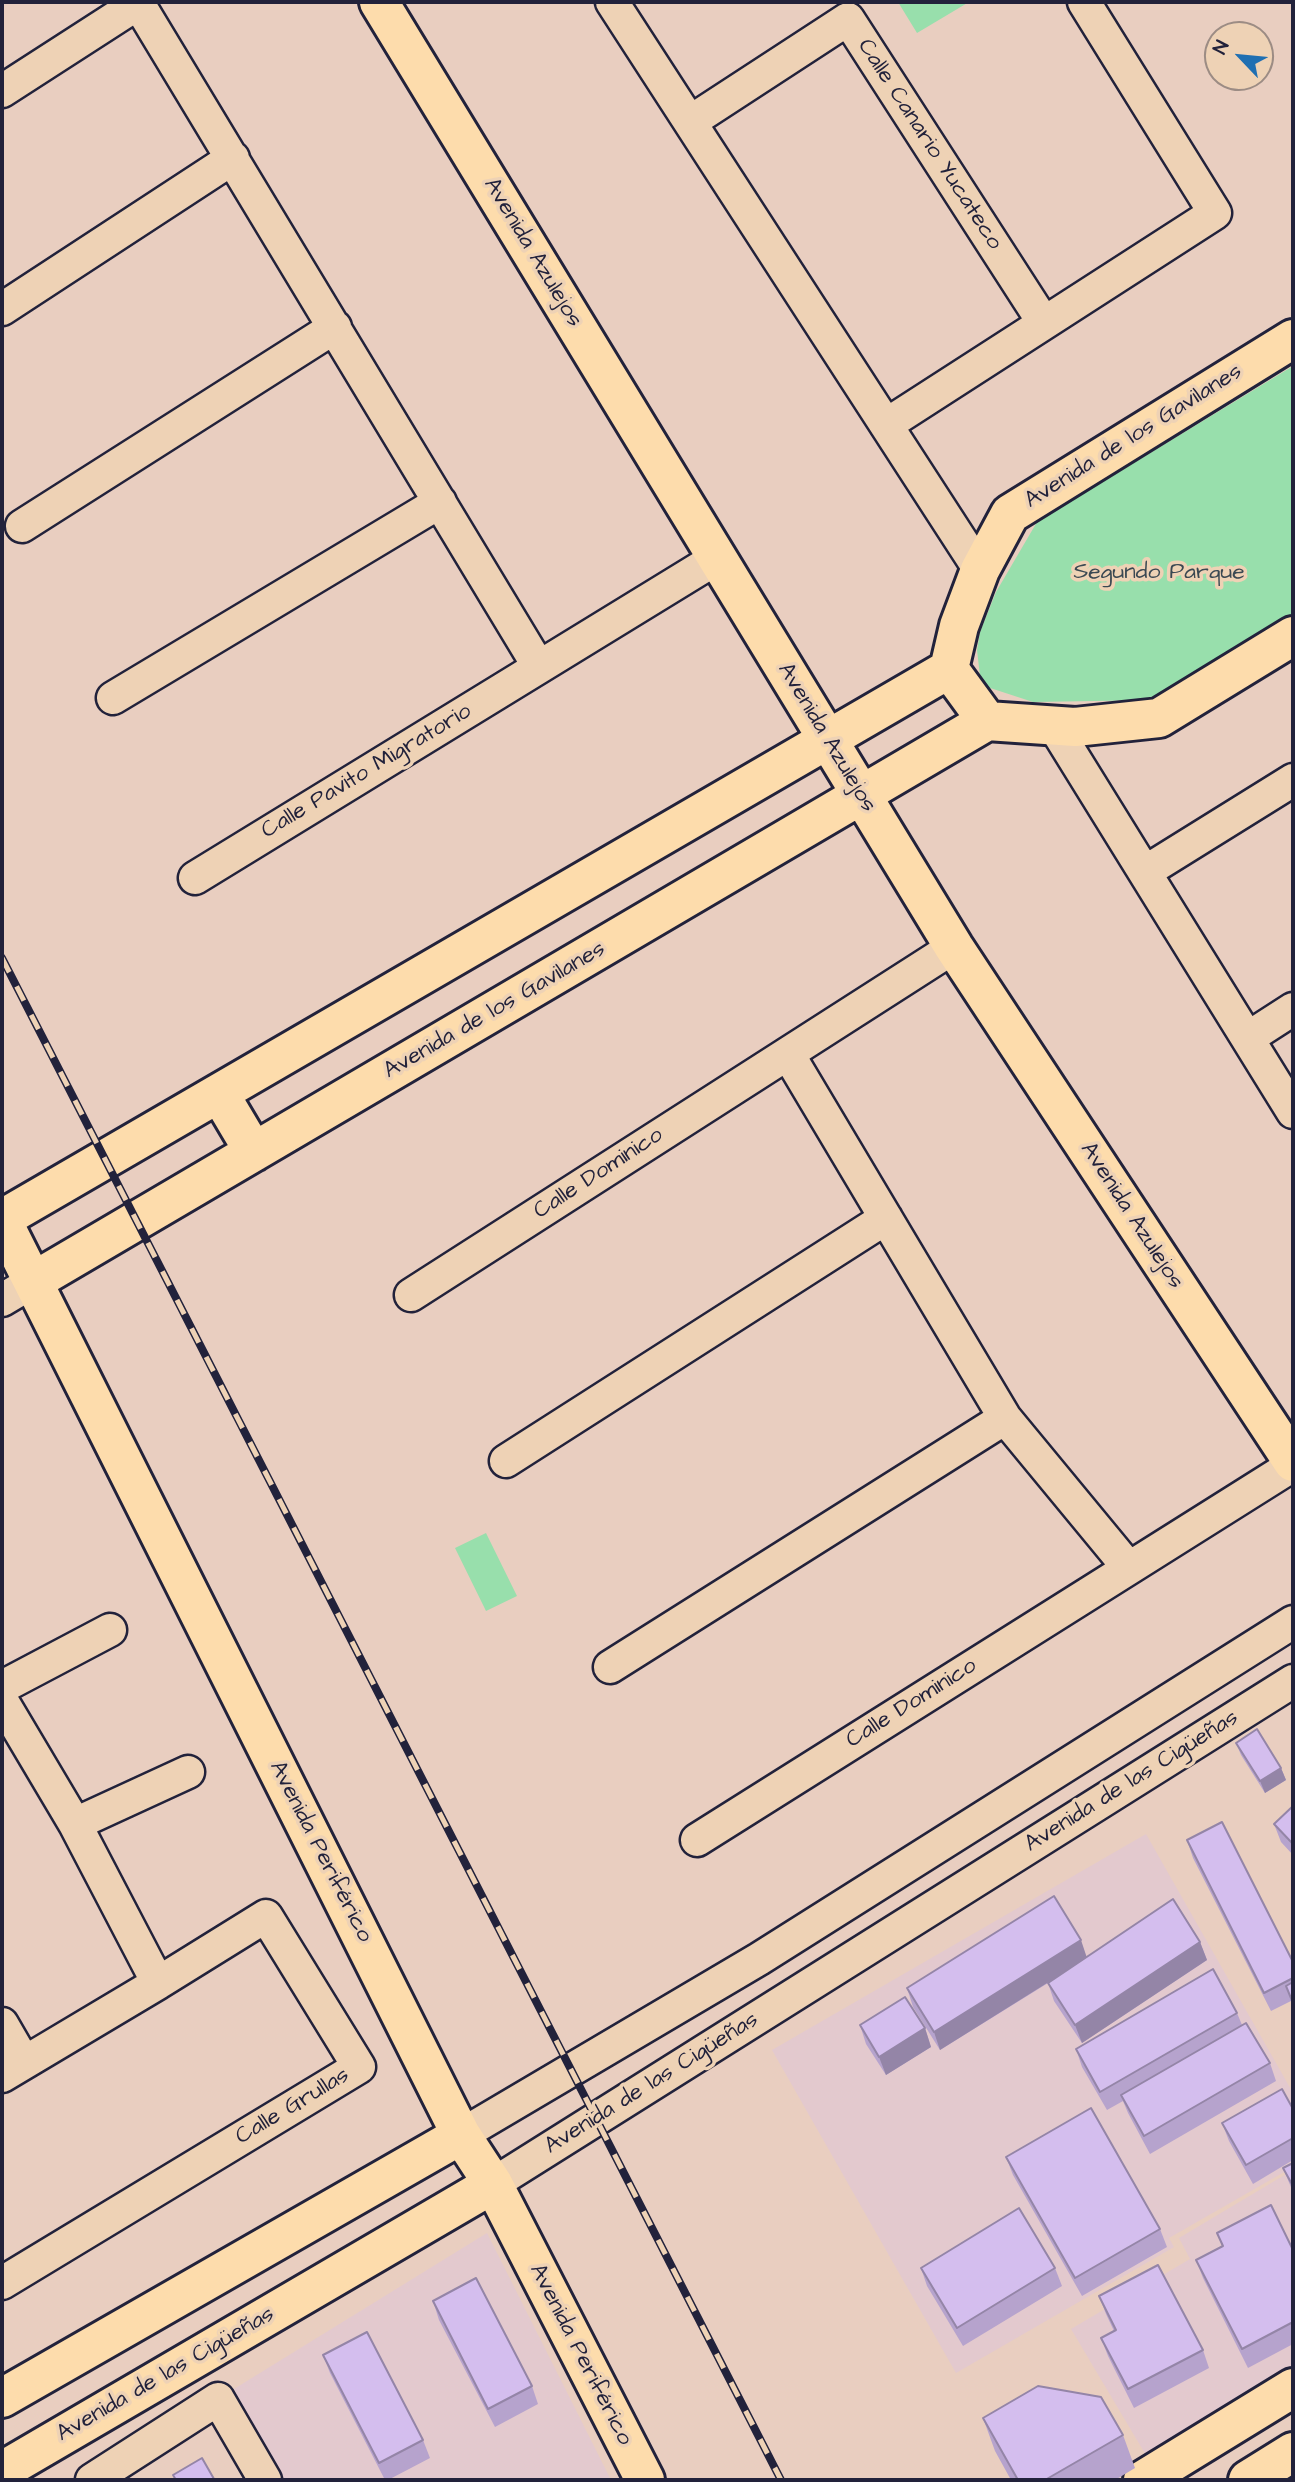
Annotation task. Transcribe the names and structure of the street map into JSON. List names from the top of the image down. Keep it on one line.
{"streets":{"main road":["Avenida Azulejos","Avenida de los Gavilanes","Avenida de las Cigüeñas","Avenida Periférico"],"street":["Calle Canario Yucateco","Calle Pavito Migratorio","Calle Dominico","Calle Grullas"]},"crossings":[["Avenida Azulejos","Avenida de los Gavilanes"],["Avenida Azulejos","Calle Pavito Migratorio"],["Avenida Azulejos","Calle Dominico"],["Avenida de los Gavilanes","Avenida Periférico"],["Avenida de las Cigüeñas","Avenida Periférico"]],"parks":["Segundo Parque"],"north":"top left"}
